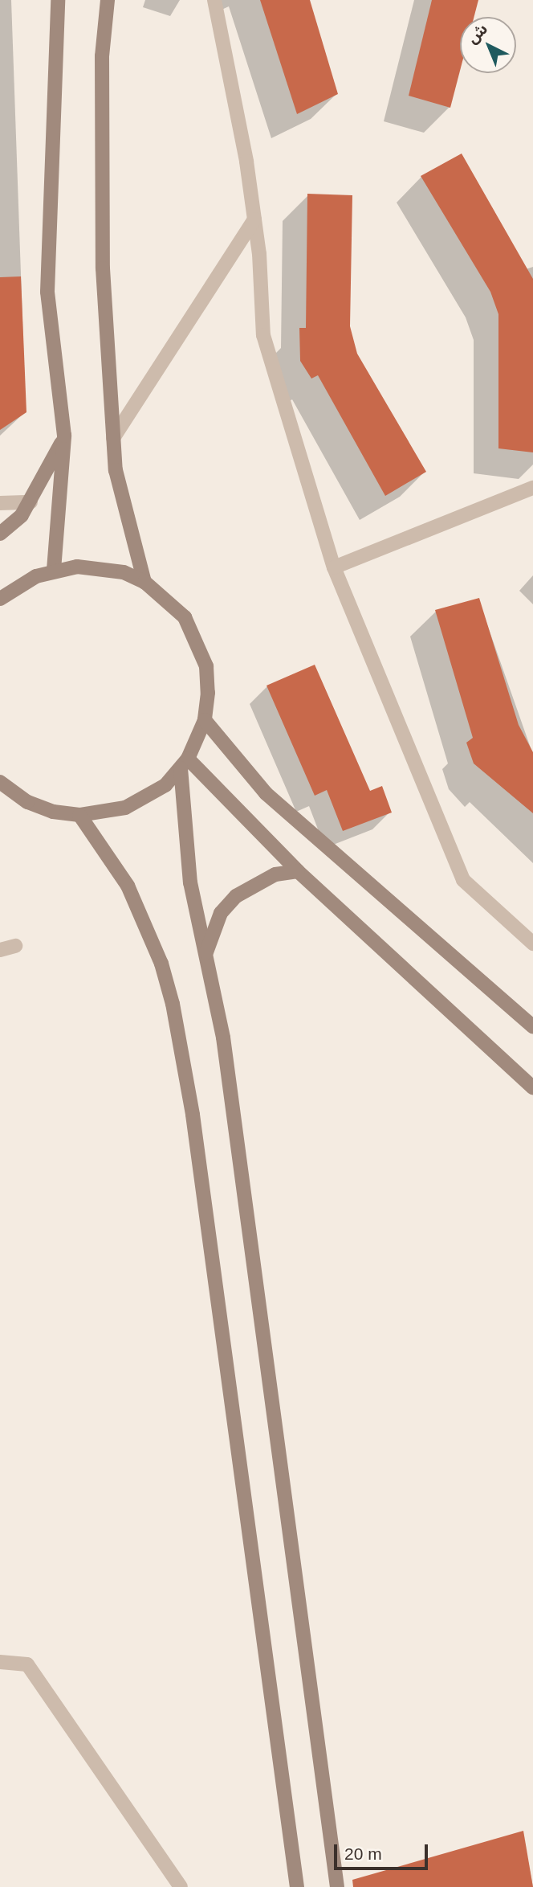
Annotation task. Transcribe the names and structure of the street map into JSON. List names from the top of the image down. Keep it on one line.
{"scale_bar":"20 m","north":"top left"}
